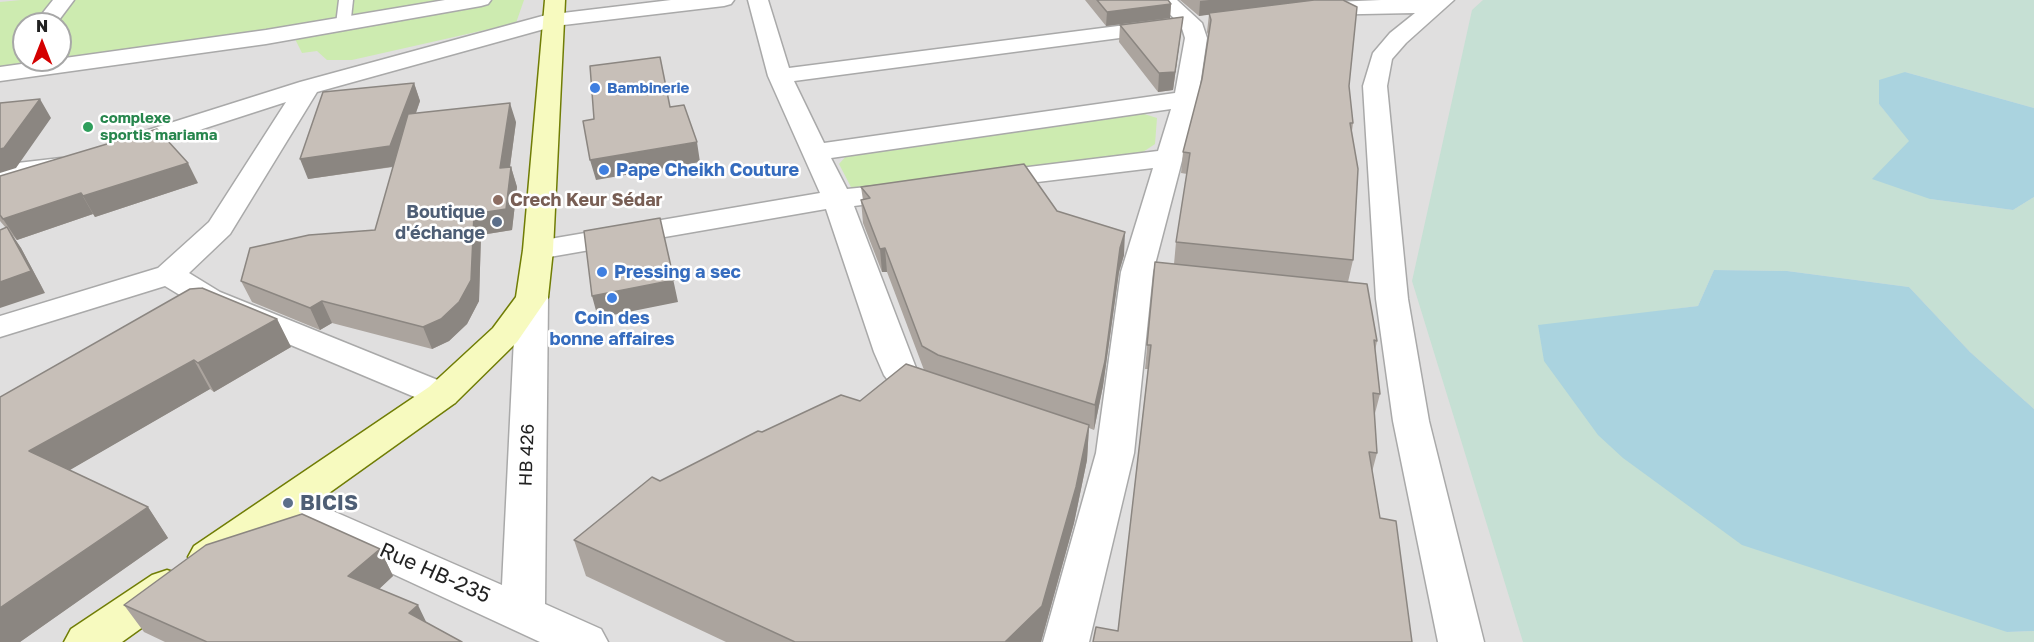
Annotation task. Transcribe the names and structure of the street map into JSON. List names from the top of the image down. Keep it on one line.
{"streets":{"street":["HB 426","Rue HB-235"]},"crossings":[["HB 426","Rue HB-235"]],"places":["Bambinerie","complexe sportis mariama","Pape Cheikh Couture","Crech Keur Sédar","Boutique d'échange","Pressing a sec","Coin des bonne affaires","BICIS"],"north":"top"}
